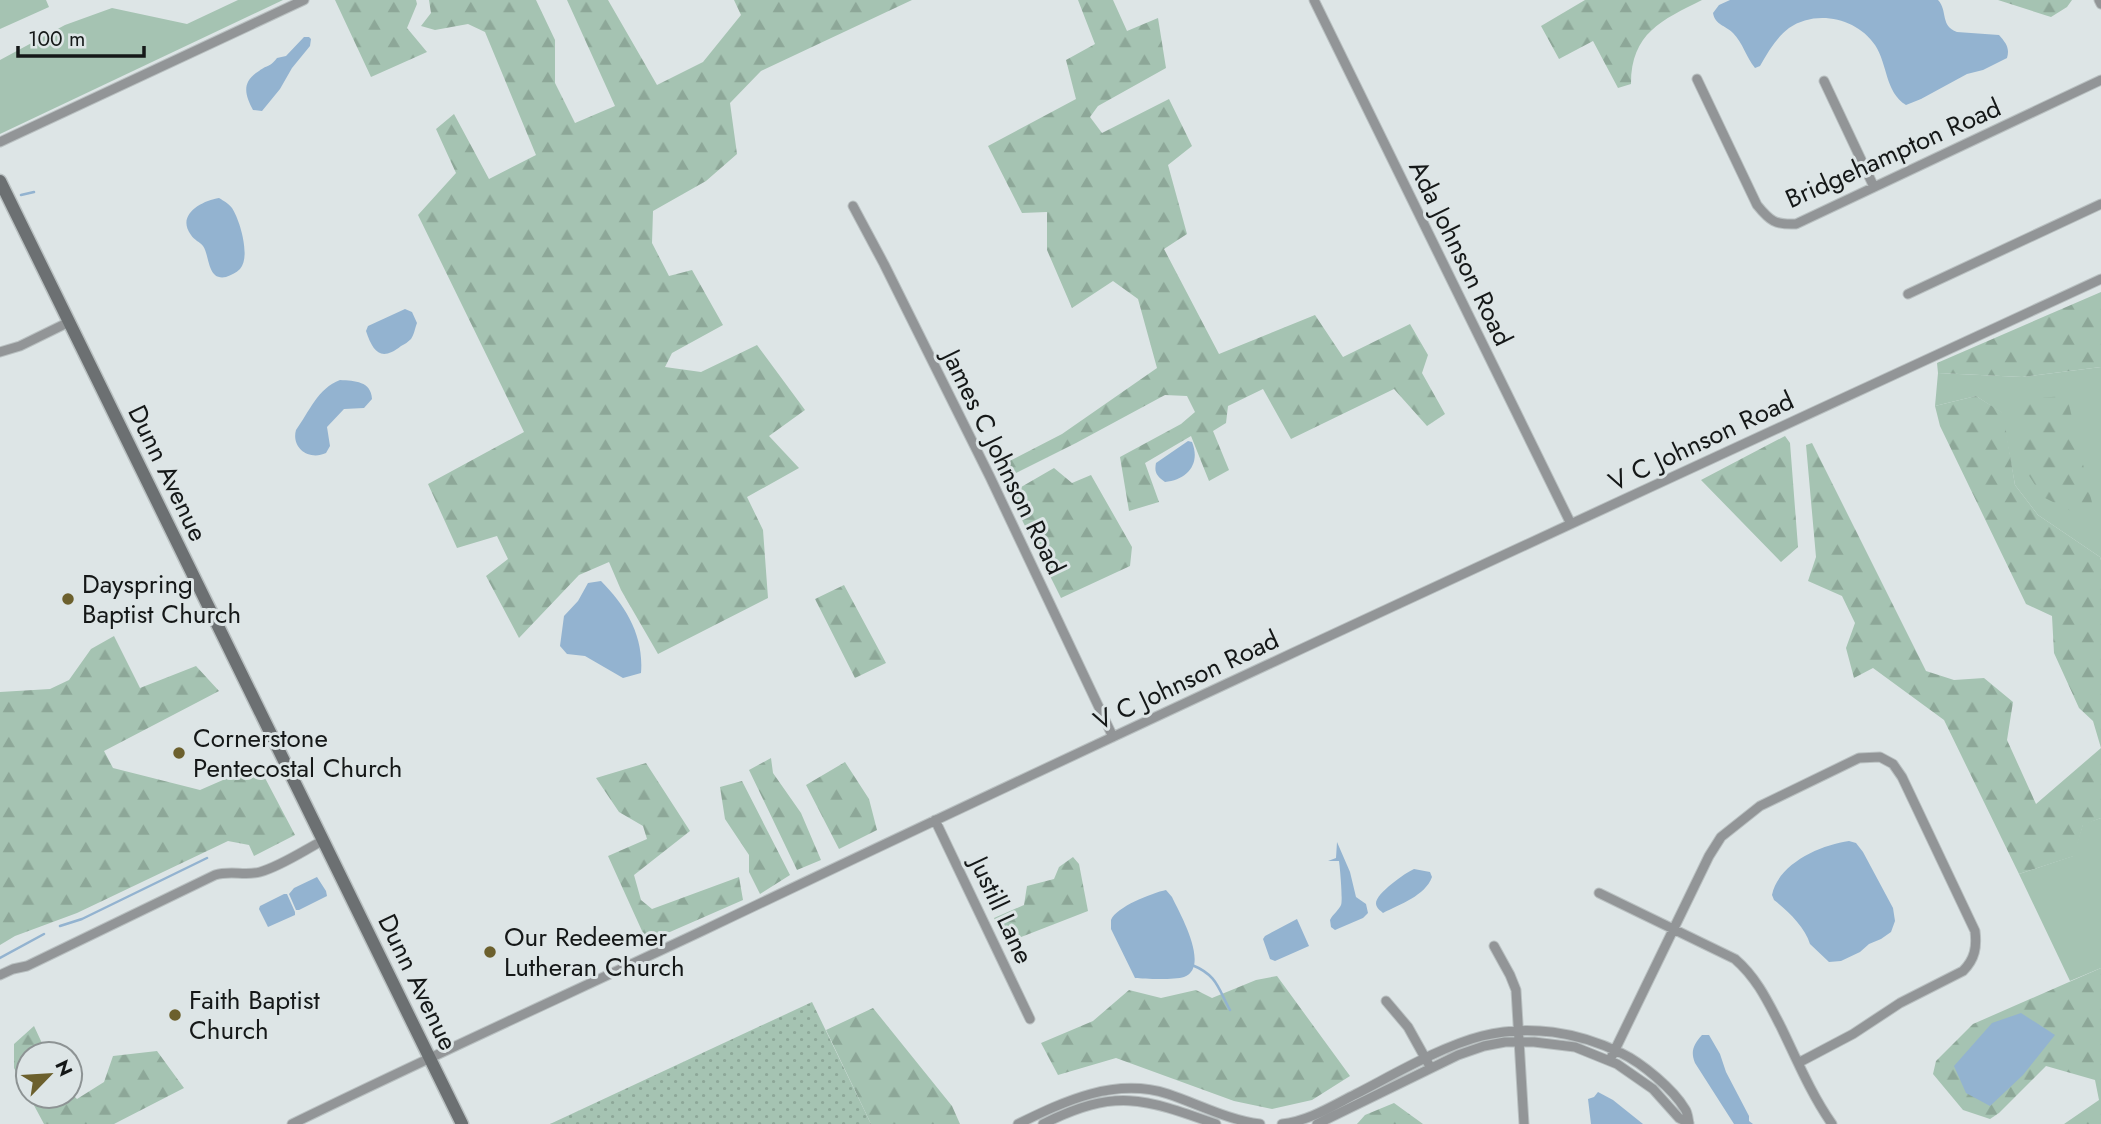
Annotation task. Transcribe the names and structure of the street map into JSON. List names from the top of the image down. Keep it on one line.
{"streets":{"main road":["Dunn Avenue"],"street":["Bridgehampton Road","Ada Johnson Road","V C Johnson Road","James C Johnson Road","Justill Lane"]},"crossings":[["Ada Johnson Road","V C Johnson Road"],["V C Johnson Road","James C Johnson Road"],["V C Johnson Road","Dunn Avenue"],["V C Johnson Road","Justill Lane"]],"places":["Dayspring Baptist Church","Cornerstone Pentecostal Church","Our Redeemer Lutheran Church","Faith Baptist Church"],"scale_bar":"100 m","north":"top right"}
